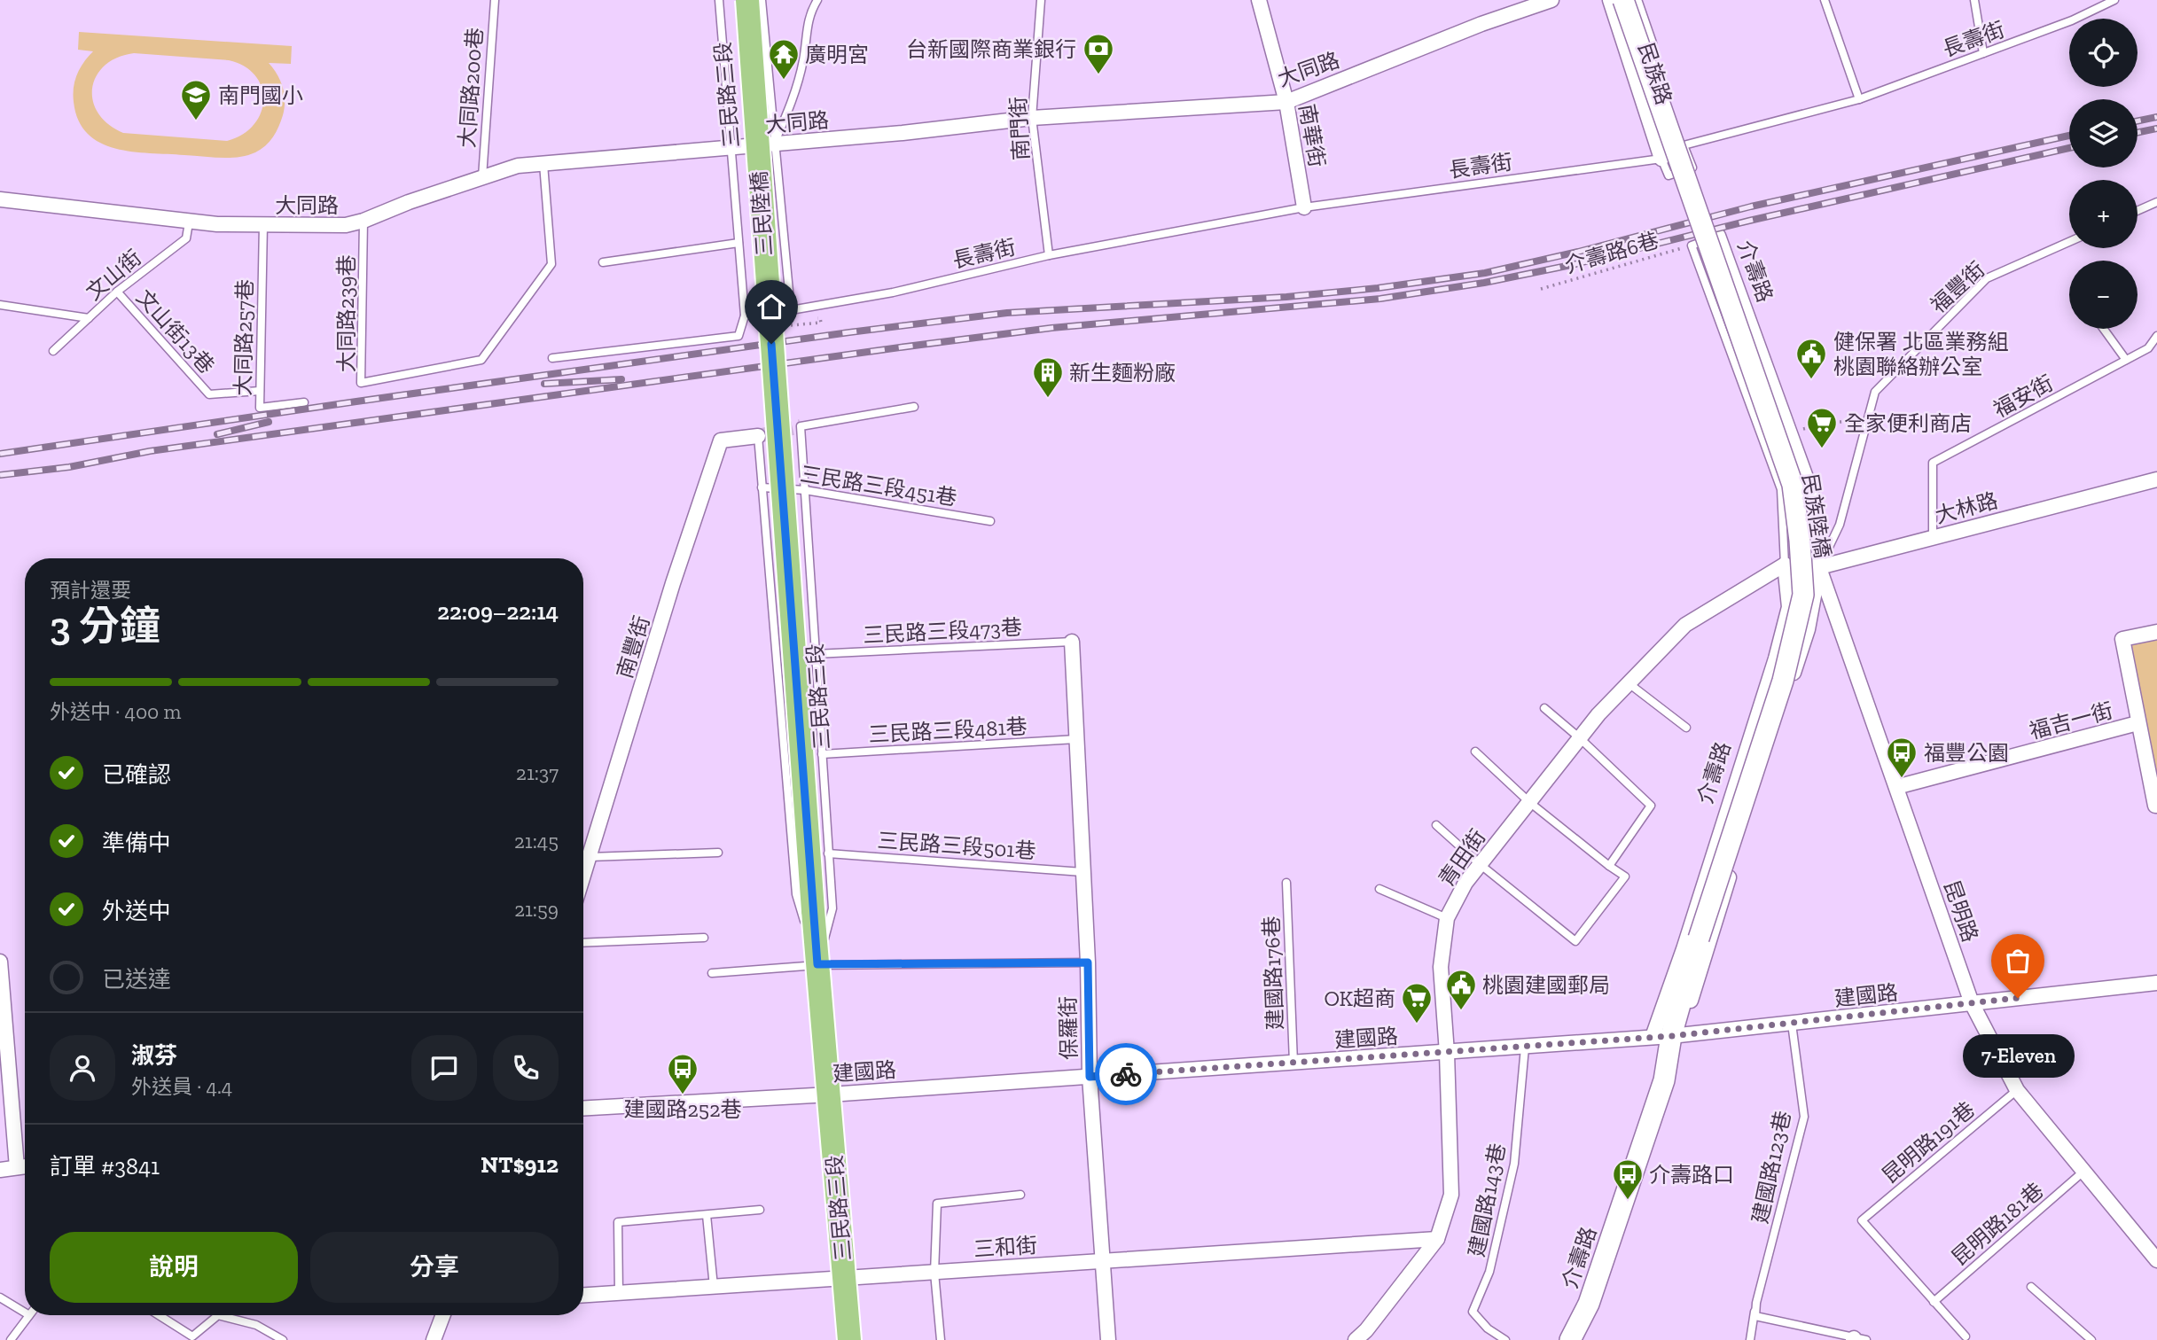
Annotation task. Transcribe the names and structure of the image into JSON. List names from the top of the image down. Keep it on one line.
{"streets":{"main road":["三民路三段","三民陸橋"],"street":["大同路","民族路","南華街","介壽路","大林路","民族陸橋","南豐街","福吉一街","青田街","昆明路","建國路","保羅街","三和街"],"lane":["長壽街","大同路200巷","南門街","文山街","福豐街","大同路239巷","文山街13巷","大同路257巷","福安街","三民路三段451巷","三民路三段473巷","三民路三段481巷","三民路三段501巷","建國路176巷","昆明路191巷","建國路123巷","建國路143巷","昆明路181巷"],"path":["介壽路6巷"]},"crossings":[["長壽街","民族路"],["長壽街","三民路三段"],["長壽街","南門街"],["長壽街","南華街"],["大同路","大同路200巷"],["大同路","三民路三段"],["大同路","南門街"],["大同路","南華街"],["大同路","文山街"],["大同路","大同路239巷"],["大同路","大同路257巷"],["三民路三段","三民陸橋"],["三民路三段","三民路三段451巷"],["三民路三段","三民路三段473巷"],["三民路三段","南豐街"],["三民路三段","三民路三段481巷"],["三民路三段","三民路三段501巷"],["三民路三段","建國路"],["三民路三段","三和街"],["介壽路6巷","介壽路"],["介壽路","福豐街"],["介壽路","大林路"],["介壽路","民族陸橋"],["介壽路","青田街"],["介壽路","昆明路"],["介壽路","建國路"],["文山街","文山街13巷"],["福豐街","大林路"],["福豐街","昆明路"],["文山街13巷","大同路257巷"],["福安街","大林路"],["大林路","青田街"],["大林路","昆明路"],["三民路三段473巷","保羅街"],["福吉一街","昆明路"],["三民路三段481巷","保羅街"],["三民路三段501巷","保羅街"],["青田街","建國路"],["青田街","三和街"],["昆明路","建國路"],["昆明路","昆明路191巷"],["昆明路","昆明路181巷"],["建國路176巷","建國路"],["建國路","保羅街"],["建國路","建國路123巷"],["建國路","建國路143巷"],["保羅街","三和街"],["昆明路191巷","昆明路181巷"]],"places":{"bank":["台新國際商業銀行"],"temple":["廣明宮"],"school or university":["南門國小"],"public building":["健保署 北區業務組 桃園聯絡辦公室","桃園建國郵局"],"building":["新生麵粉廠"],"supermarket":["全家便利商店","OK超商"],"bus stop":["福豐公園","建國路252巷","介壽路口"],"other":["7-Eleven"]},"page":{"map_buttons":["+","−"],"heading":["3 分鐘","預計還要","22:09–22:14"],"panel":["淑芬","外送員 · 4.4","訂單 #3841","NT$912"],"bar":"外送中 · 400 m","list":[["已確認","21:37"],["準備中","21:45"],["外送中","21:59"],"已送達"],"bubble":"7-Eleven","buttons":["說明","分享"]}}
